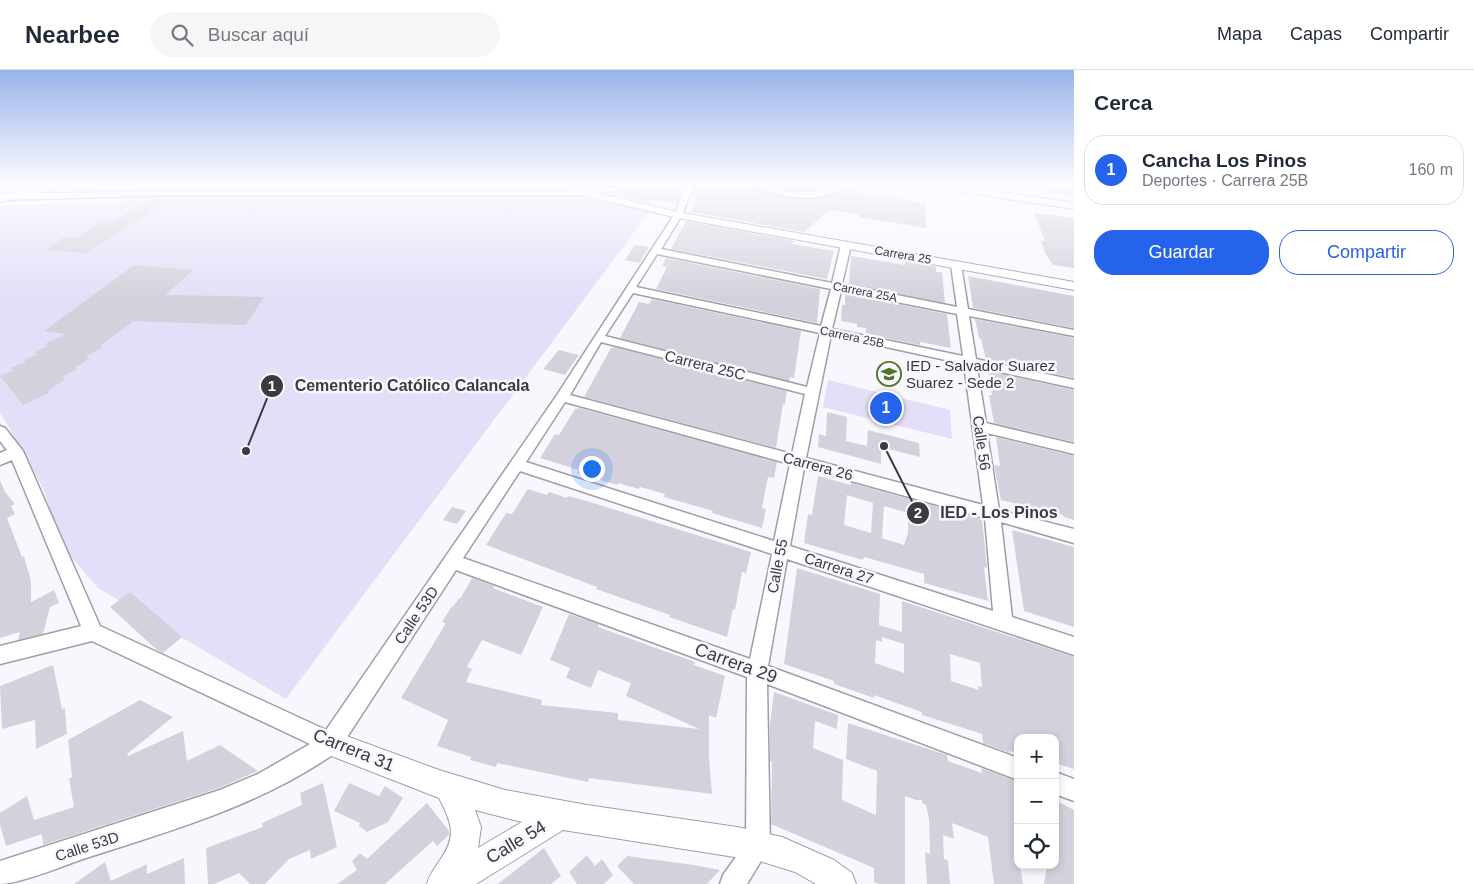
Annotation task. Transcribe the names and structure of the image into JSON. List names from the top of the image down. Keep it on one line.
{"streets":{"street":["Carrera 25","Carrera 25A","Carrera 25B","Carrera 25C","Calle 56","Carrera 26","Calle 55","Carrera 27","Calle 53D","Carrera 29","Carrera 31","Calle 54"]},"crossings":[["Carrera 25","Calle 56"],["Carrera 25","Calle 55"],["Carrera 25A","Calle 56"],["Carrera 25A","Calle 55"],["Carrera 25A","Calle 53D"],["Carrera 25B","Calle 56"],["Carrera 25B","Calle 55"],["Carrera 25B","Calle 53D"],["Carrera 25C","Calle 55"],["Carrera 25C","Calle 53D"],["Calle 56","Carrera 26"],["Calle 56","Carrera 27"],["Carrera 26","Calle 55"],["Carrera 26","Calle 53D"],["Calle 55","Carrera 27"],["Calle 55","Carrera 29"],["Calle 55","Carrera 31"],["Carrera 27","Calle 53D"],["Calle 53D","Carrera 29"],["Calle 53D","Carrera 31"],["Carrera 31","Calle 54"]],"places":{"school or university":["IED - Salvador Suarez Suarez - Sede 2"],"other":["IED - Los Pinos","Cementerio Católico Calancala"]},"page":{"header":"Nearbee","search":"Buscar aquí","nav":["Mapa","Capas","Compartir"],"heading":"Cerca","list":[{"mark":"1","name":"Cancha Los Pinos","note":"Deportes · Carrera 25B","value":"160 m"}],"buttons":["Guardar","Compartir"],"pins":"1","map_buttons":["+","−"]}}
